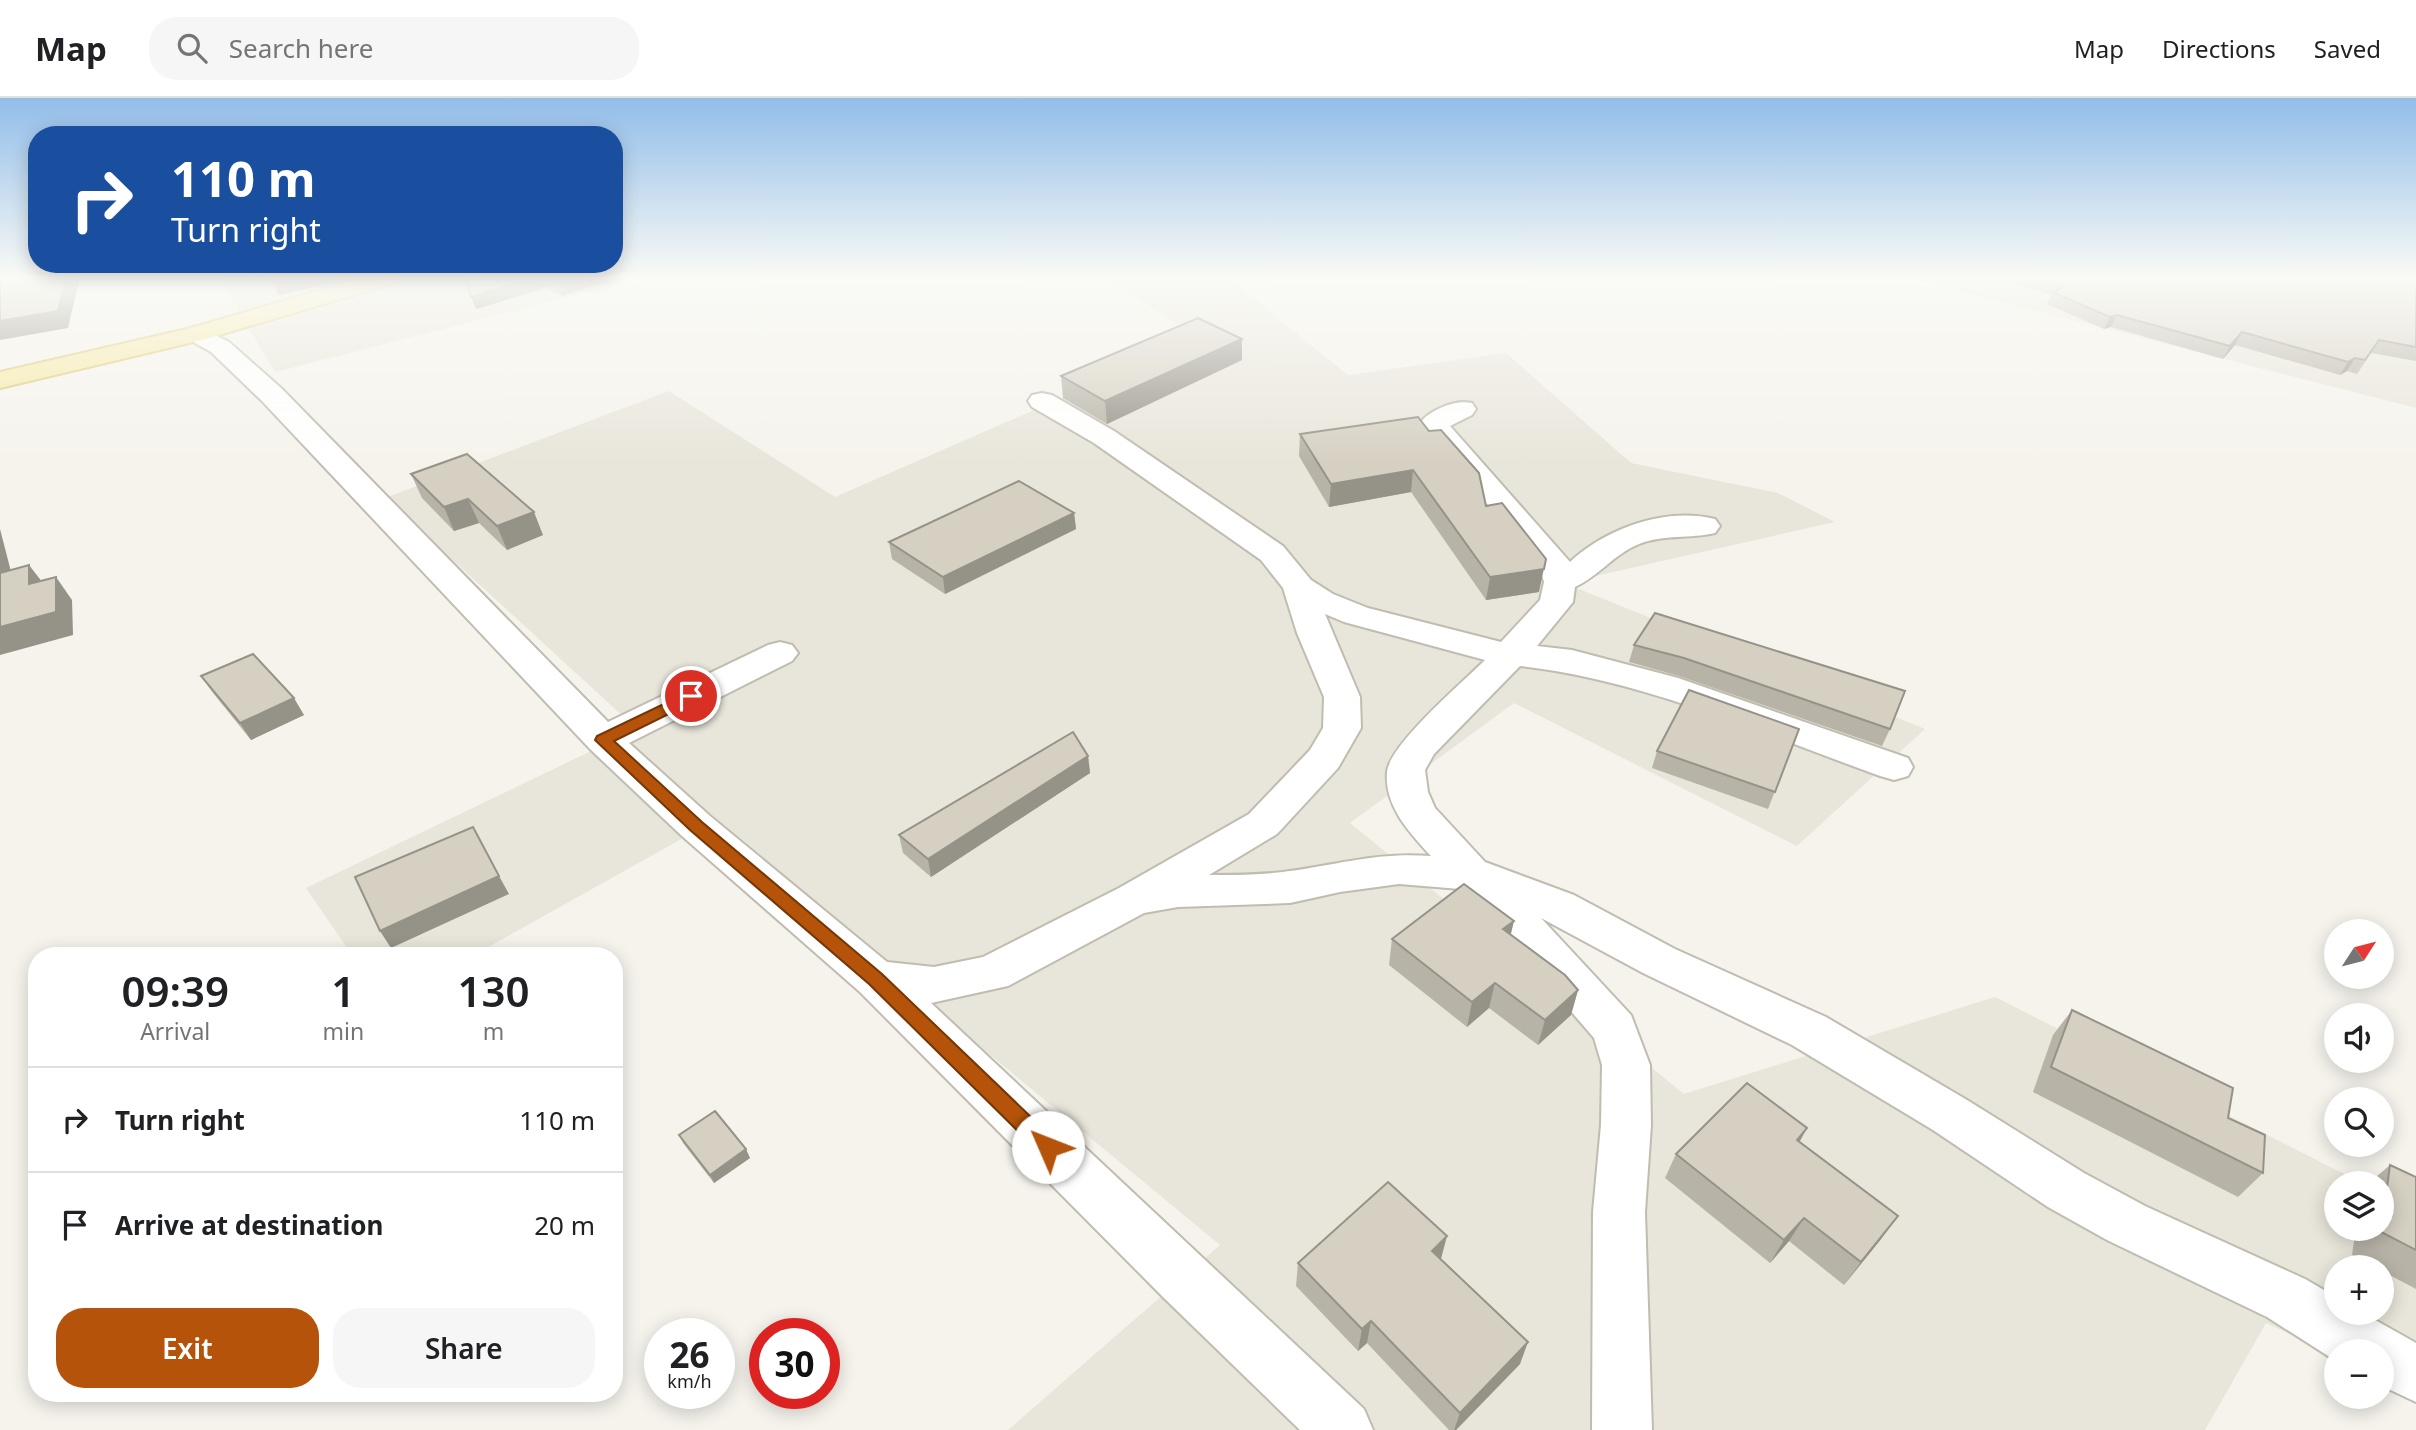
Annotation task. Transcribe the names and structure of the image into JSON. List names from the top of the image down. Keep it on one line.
{"north":"top right","page":{"header":"Map","search":"Search here","nav":["Map","Directions","Saved"],"turn":["110 m","Turn right"],"map_buttons":["+","−"],"eta":["09:39","Arrival","1","min","130","m"],"list":[{"name":"Turn right","value":"110 m"},{"name":"Arrive at destination","value":"20 m"}],"buttons":["Exit","Share"],"speed":"26 km/h","limit":"30"}}
